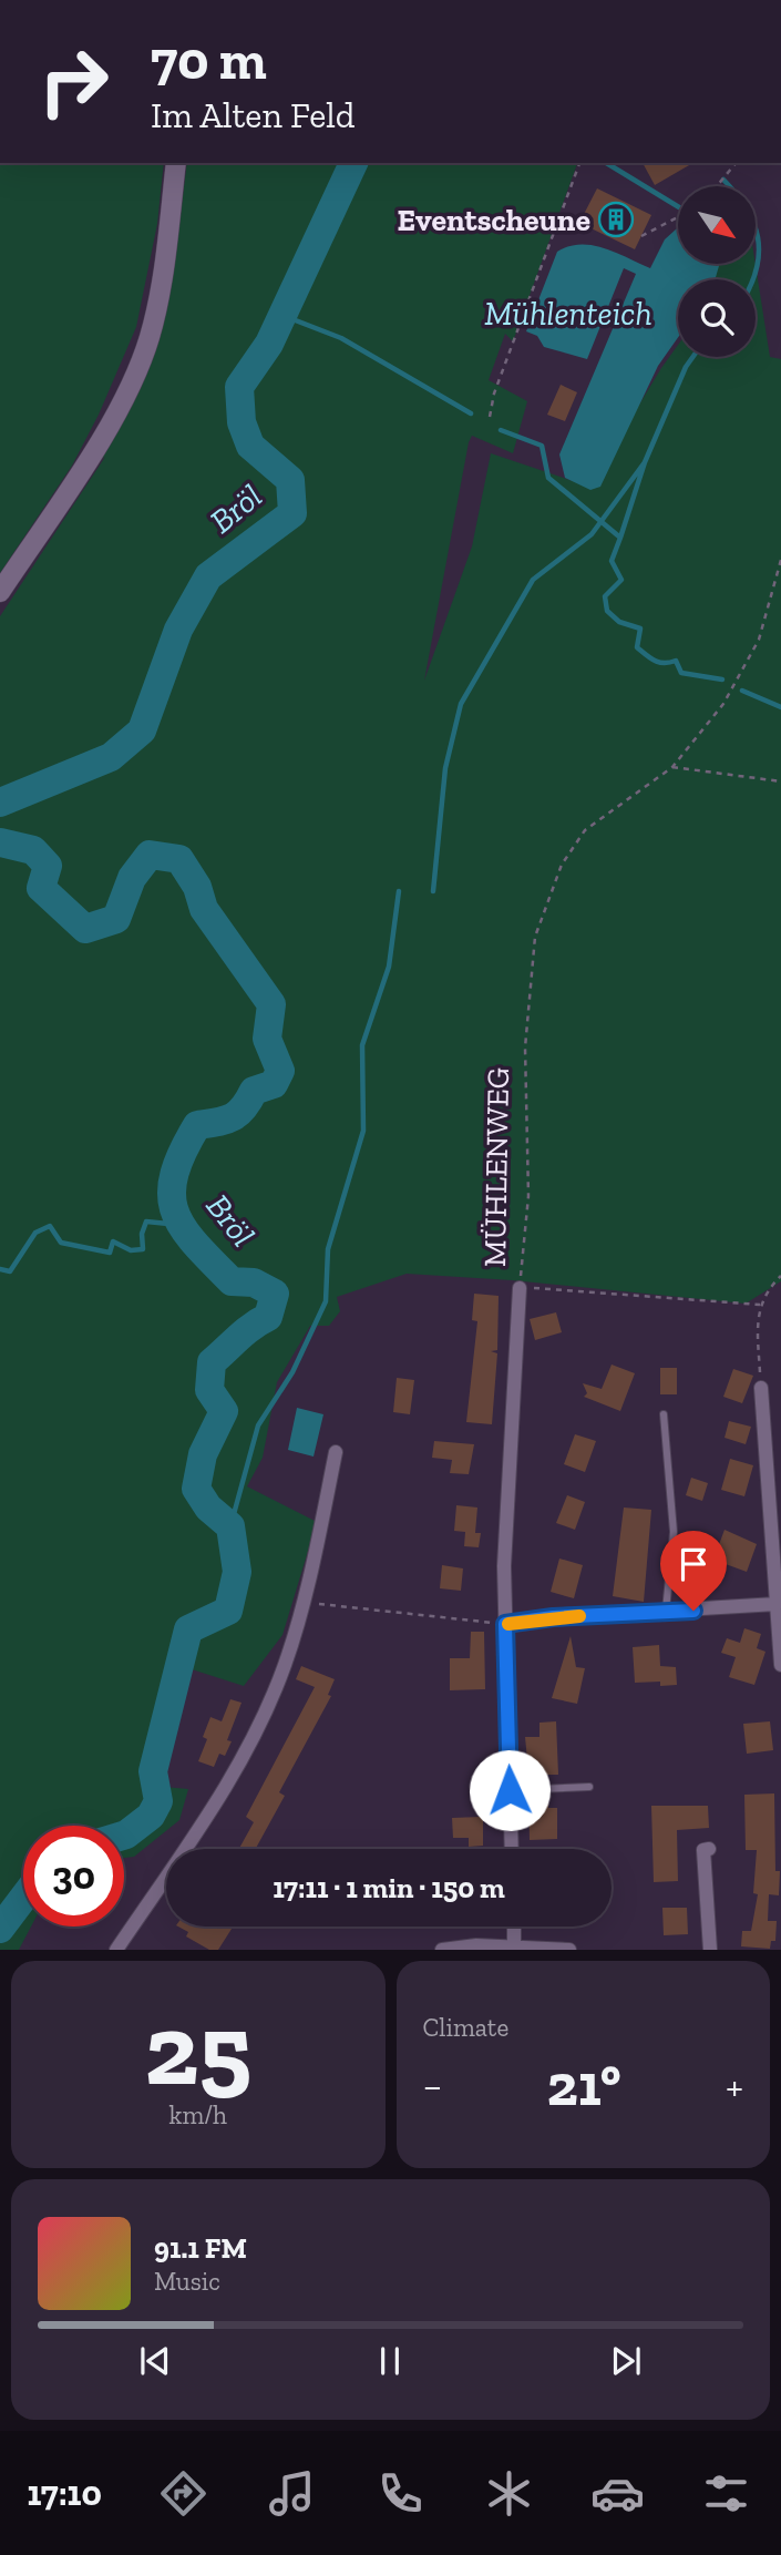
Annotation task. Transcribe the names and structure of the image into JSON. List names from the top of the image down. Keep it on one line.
{"streets":{"street":["MÜHLENWEG"]},"water":["Mühlenteich","Bröl"],"places":{"building":["Eventscheune"]},"north":"bottom right","page":{"turn":["70 m","Im Alten Feld"],"limit":"30","trip":"17:11 · 1 min · 150 m","tile":[["25","km/h"],"Climate"],"heat":["−","21°","+"],"song":["91.1 FM","Music"],"tabs":"17:10"}}
